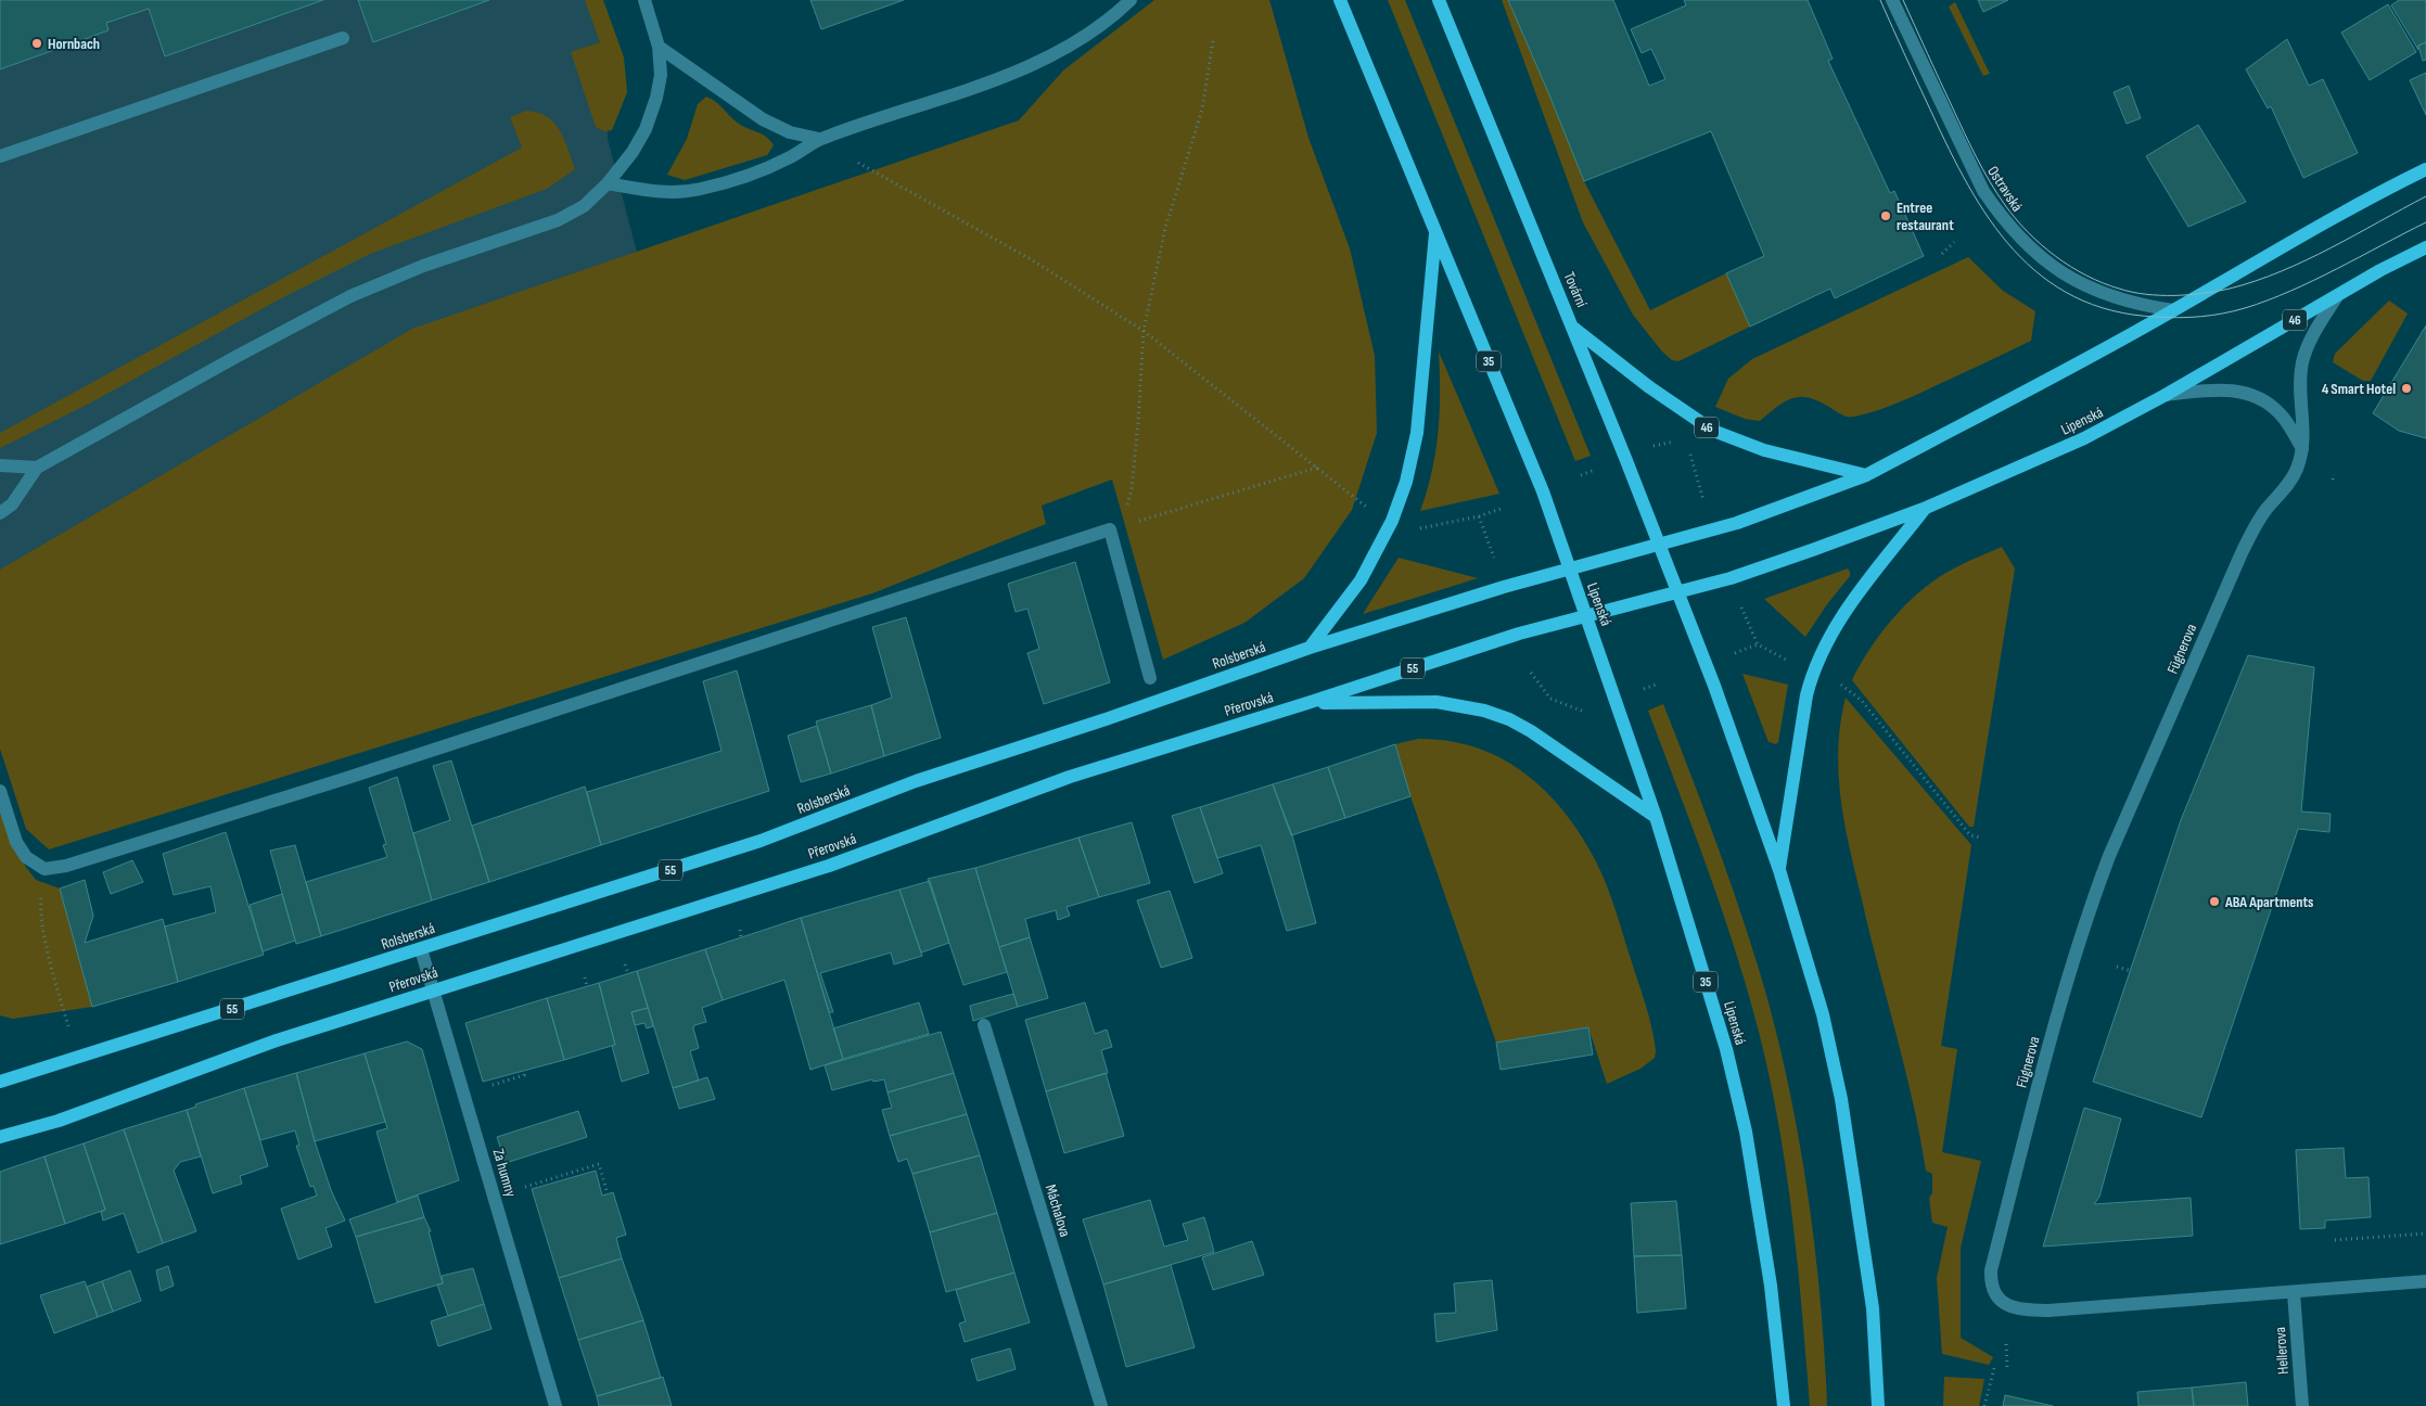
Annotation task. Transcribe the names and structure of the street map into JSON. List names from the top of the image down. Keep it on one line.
{"streets":{"main road":["Tovární","46","35","Lipenská","Rolsberská","55","Přerovská"],"street":["Ostravská","Fügnerova","Za humny","Máchalova","Hellerova"]},"crossings":[["Ostravská","Rolsberská"],["Tovární","46"],["Tovární","Lipenská"],["Tovární","Rolsberská"],["Tovární","Přerovská"],["46","Rolsberská"],["35","Lipenská"],["35","Rolsberská"],["Lipenská","Fügnerova"],["Lipenská","Rolsberská"],["Lipenská","Přerovská"],["Fügnerova","Hellerova"],["Rolsberská","Za humny"],["Přerovská","Za humny"]],"places":["Hornbach","Entree restaurant","4 Smart Hotel","ABA Apartments"]}
